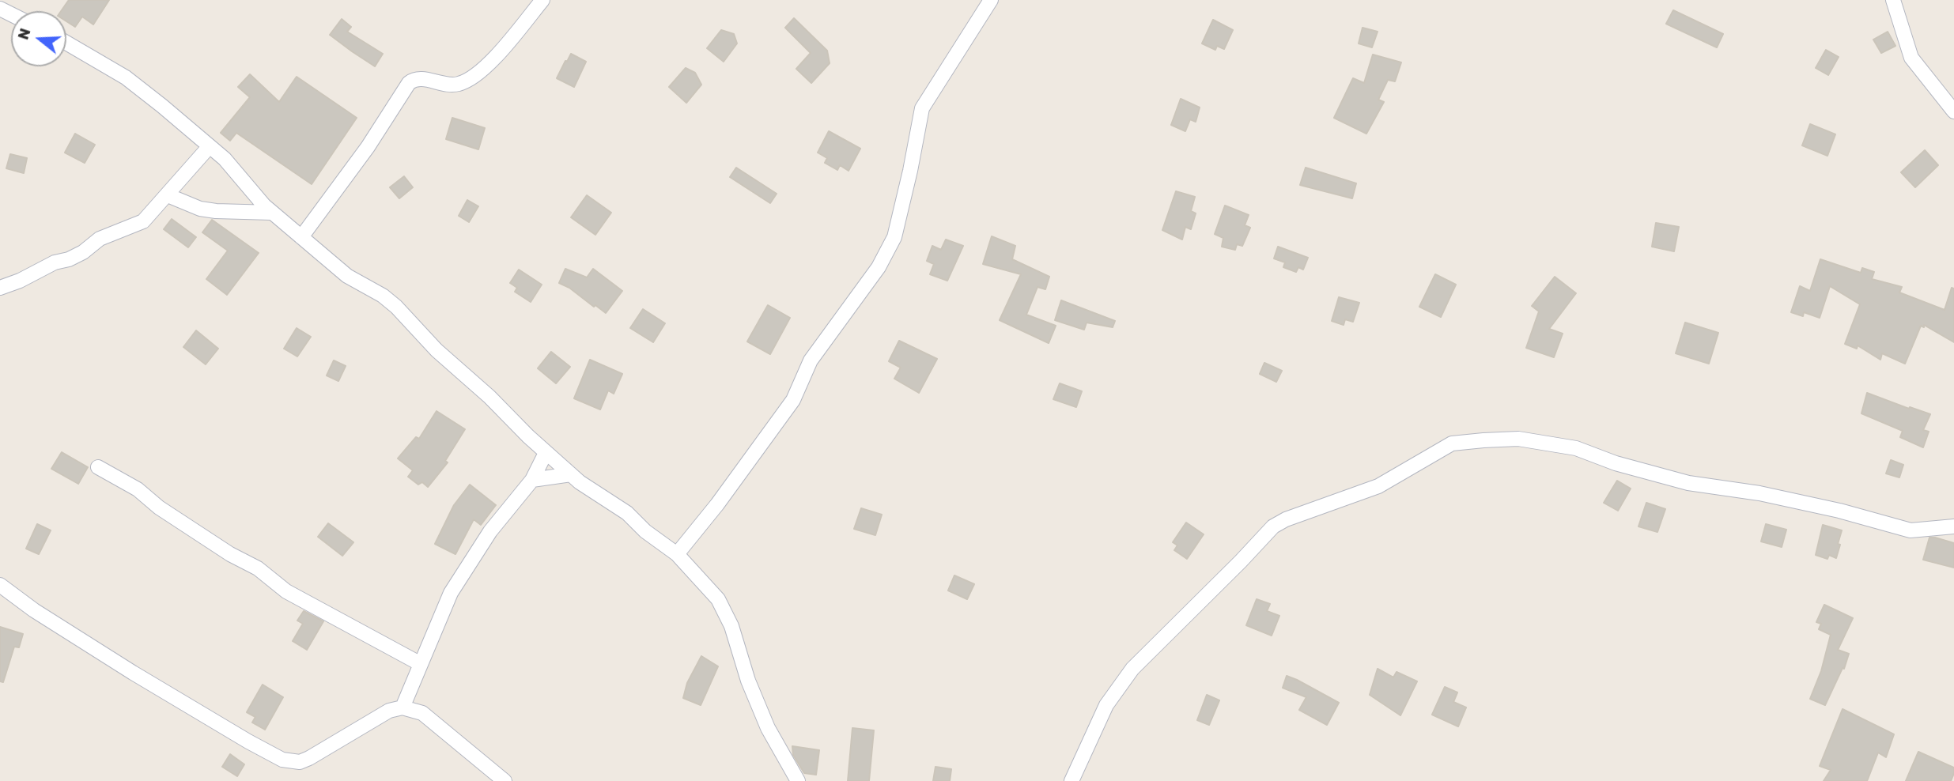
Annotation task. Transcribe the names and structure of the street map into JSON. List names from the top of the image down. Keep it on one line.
{"north":"left"}
